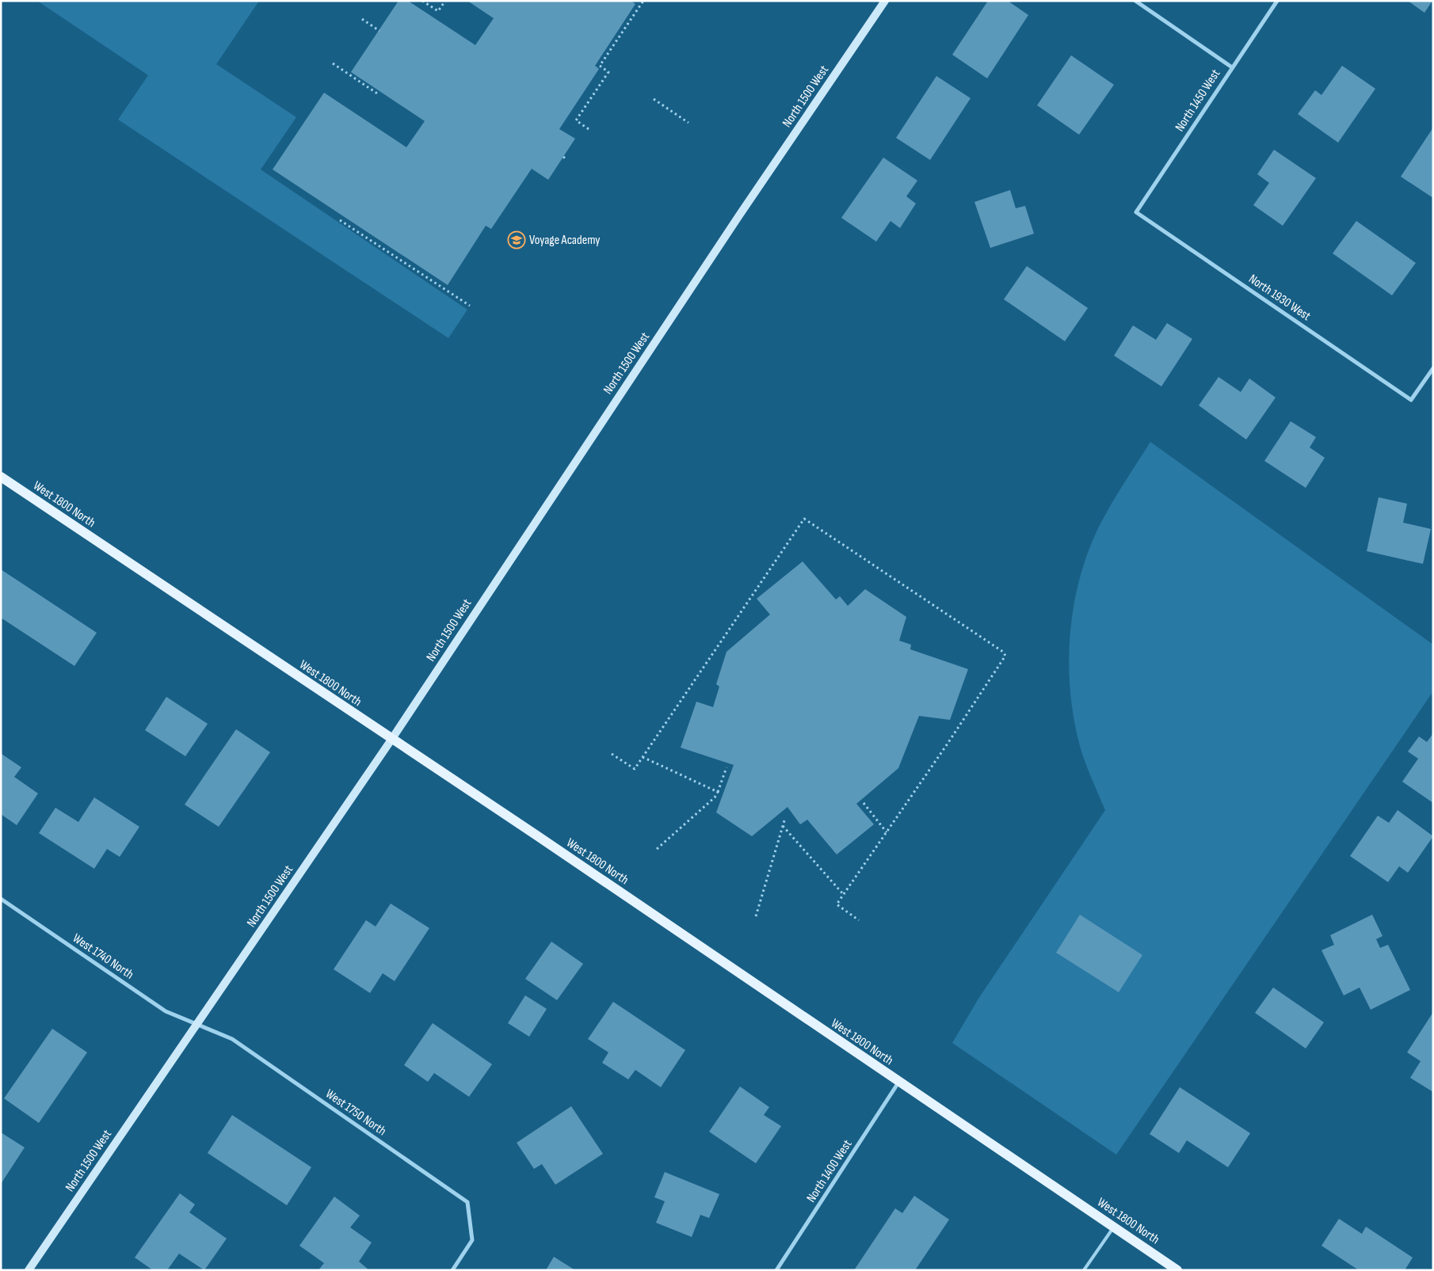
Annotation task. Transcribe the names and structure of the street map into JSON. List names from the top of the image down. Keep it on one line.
{"streets":{"main road":["West 1800 North"],"street":["North 1500 West","North 1450 West","North 1930 West","West 1740 North","West 1750 North","North 1400 West"]},"crossings":[["North 1500 West","West 1800 North"],["North 1500 West","West 1740 North"],["North 1500 West","West 1750 North"],["North 1450 West","North 1930 West"],["West 1800 North","North 1400 West"],["West 1740 North","West 1750 North"]],"places":{"school or university":["Voyage Academy"]}}
